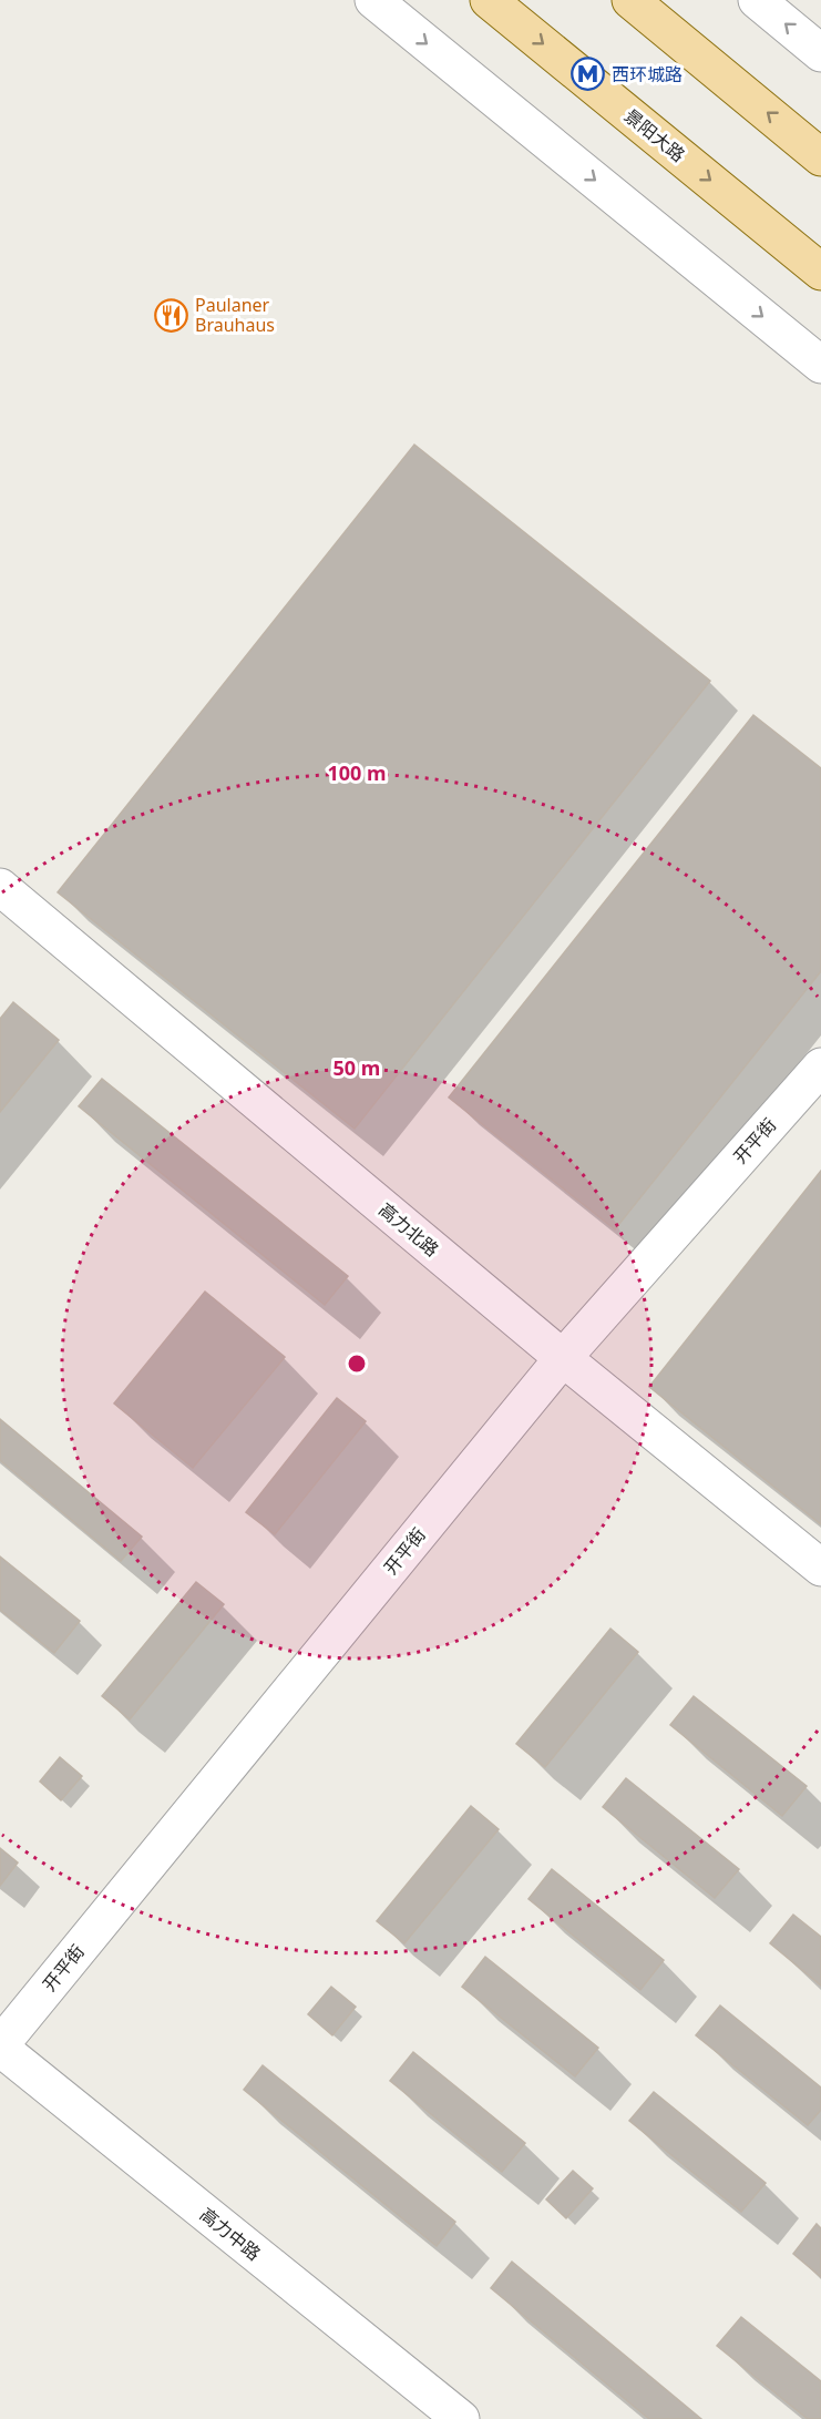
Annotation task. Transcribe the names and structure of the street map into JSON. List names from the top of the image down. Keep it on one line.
{"streets":{"main road":["景阳大路"],"street":["开平街","高力北路","高力中路"]},"crossings":[["开平街","高力北路"],["开平街","高力中路"]],"places":{"metro station":["西环城路"],"restaurant":["Paulaner Brauhaus"]},"rings":["100 m","50 m"]}
